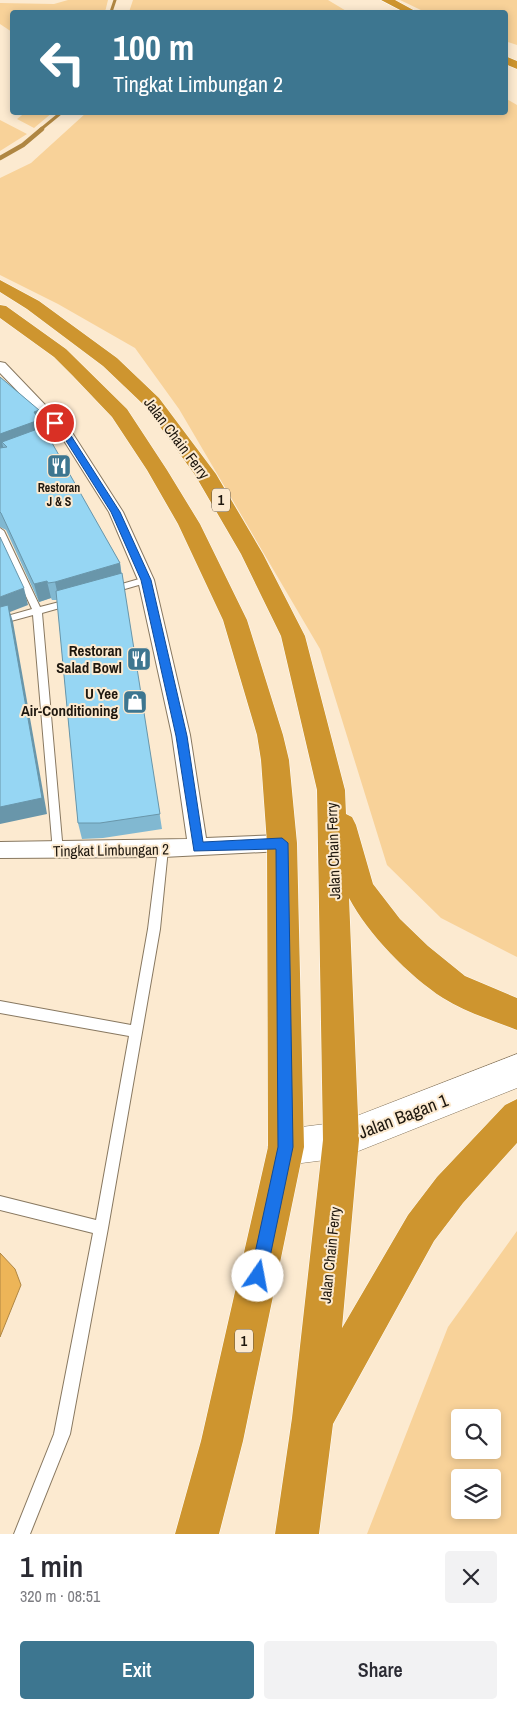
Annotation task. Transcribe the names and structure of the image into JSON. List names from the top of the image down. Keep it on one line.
{"streets":{"highway":["Jalan Chain Ferry","1"],"street":["Tingkat Limbungan 2","Jalan Bagan 1"]},"crossings":[["Jalan Chain Ferry","Tingkat Limbungan 2"],["Jalan Chain Ferry","Jalan Bagan 1"]],"places":{"restaurant":["Restoran J & S","Restoran Salad Bowl"],"shop":["U Yee Air-Conditioning"]},"page":{"turn":["100 m","Tingkat Limbungan 2"],"heading":["1 min","320 m · 08:51"],"buttons":["Exit","Share"]}}
